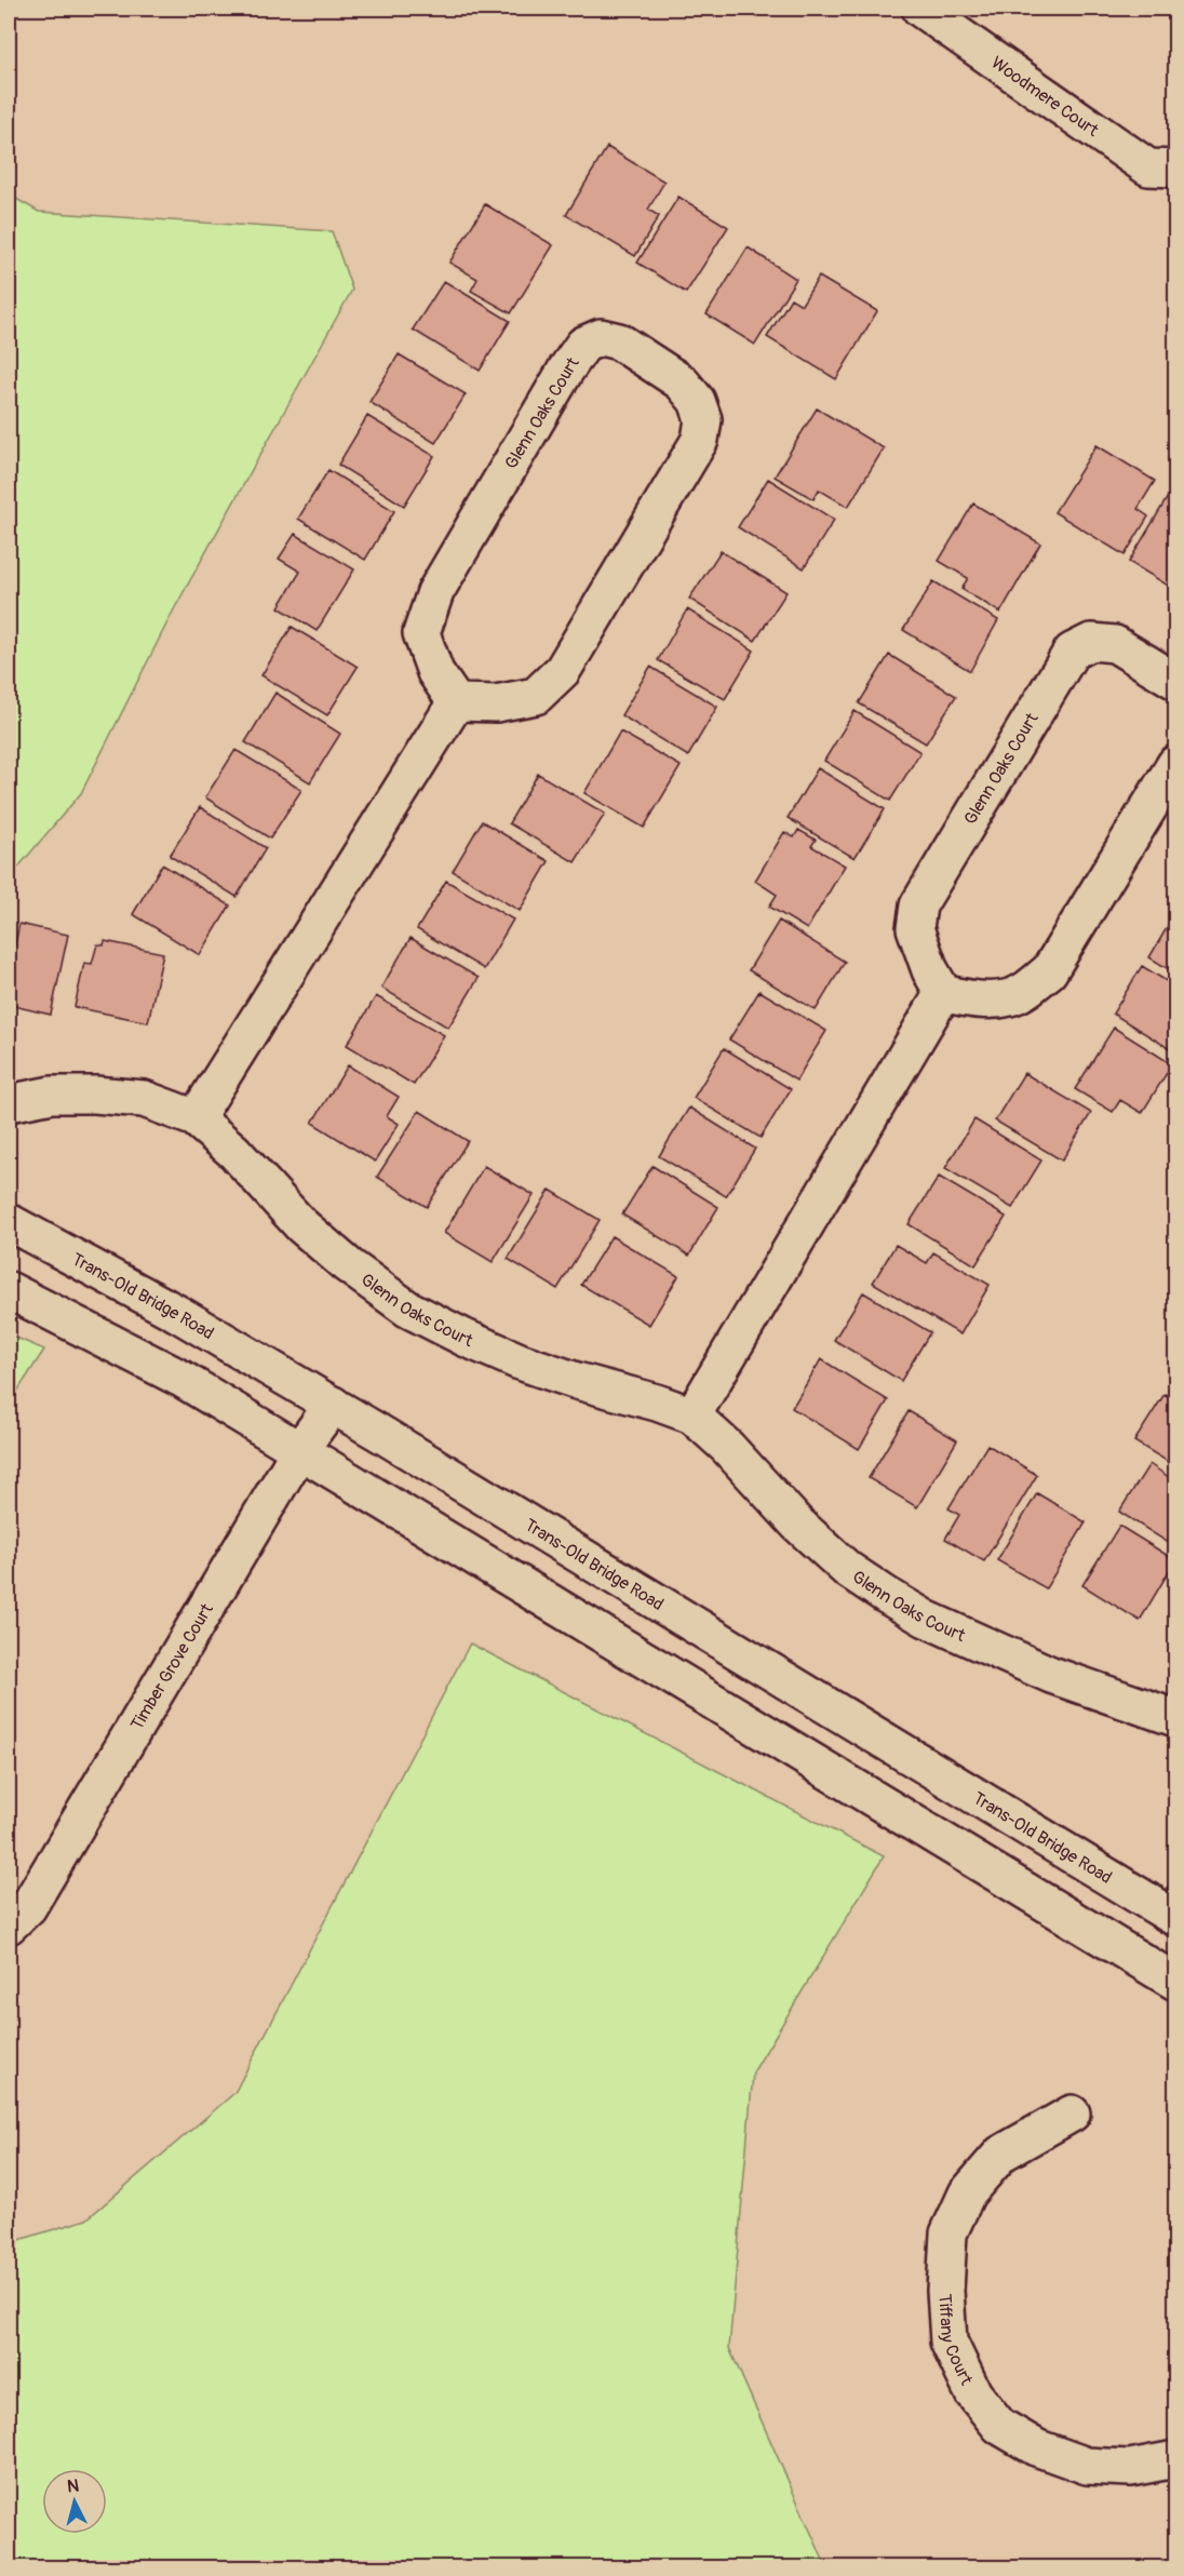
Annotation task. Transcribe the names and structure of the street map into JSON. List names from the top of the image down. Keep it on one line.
{"streets":{"street":["Woodmere Court","Glenn Oaks Court","Trans-Old Bridge Road","Timber Grove Court","Tiffany Court"]},"crossings":[["Trans-Old Bridge Road","Timber Grove Court"]],"north":"top"}
